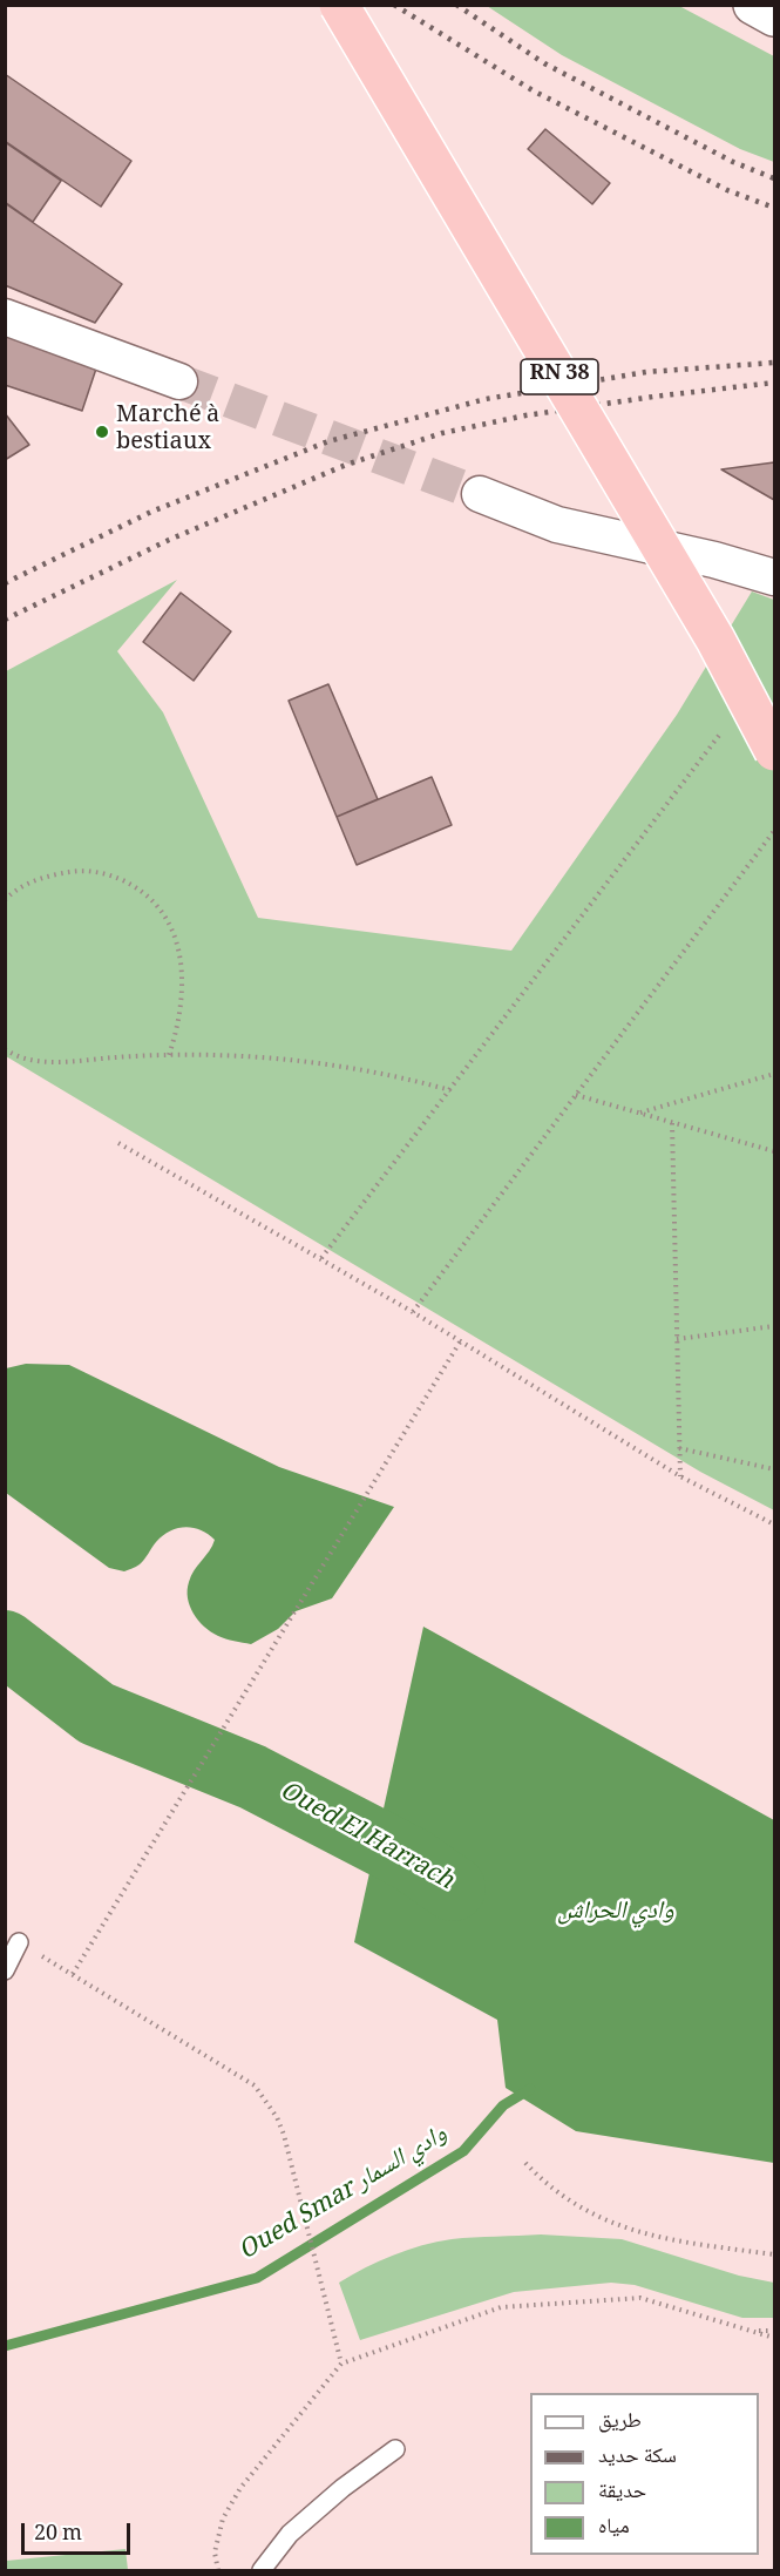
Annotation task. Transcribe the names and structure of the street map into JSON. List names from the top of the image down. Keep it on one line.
{"streets":{"main road":["RN 38"]},"water":["Oued El Harrach","وادي الحراش","Oued Smar وادي السمار"],"places":["Marché à bestiaux"],"legend":["طريق","سكة حديد","حديقة","مياه"],"scale_bar":"20 m"}
